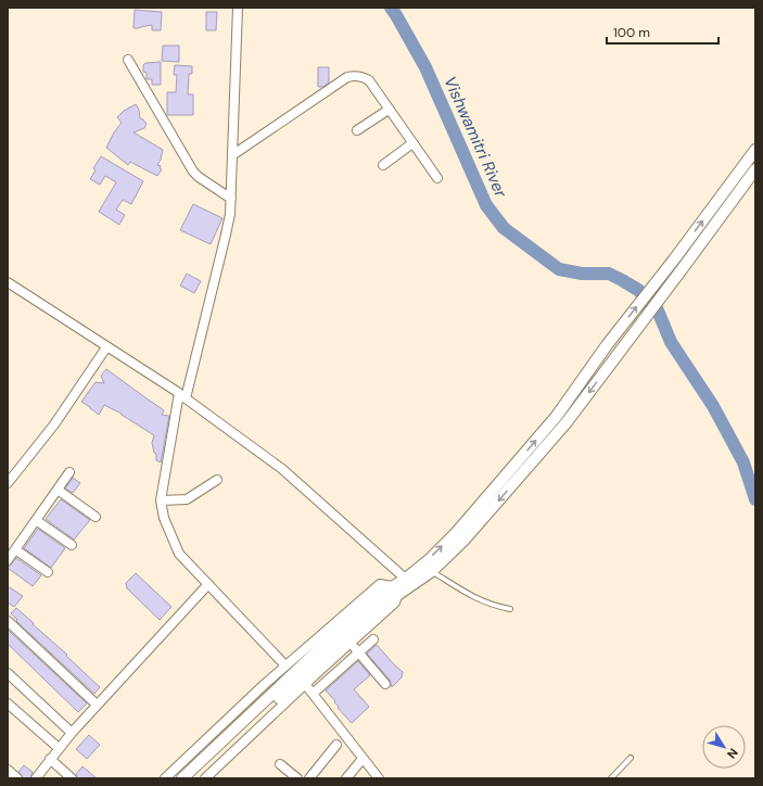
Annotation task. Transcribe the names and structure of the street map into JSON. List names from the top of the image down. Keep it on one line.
{"water":["Vishwamitri River"],"scale_bar":"100 m","north":"bottom right"}
